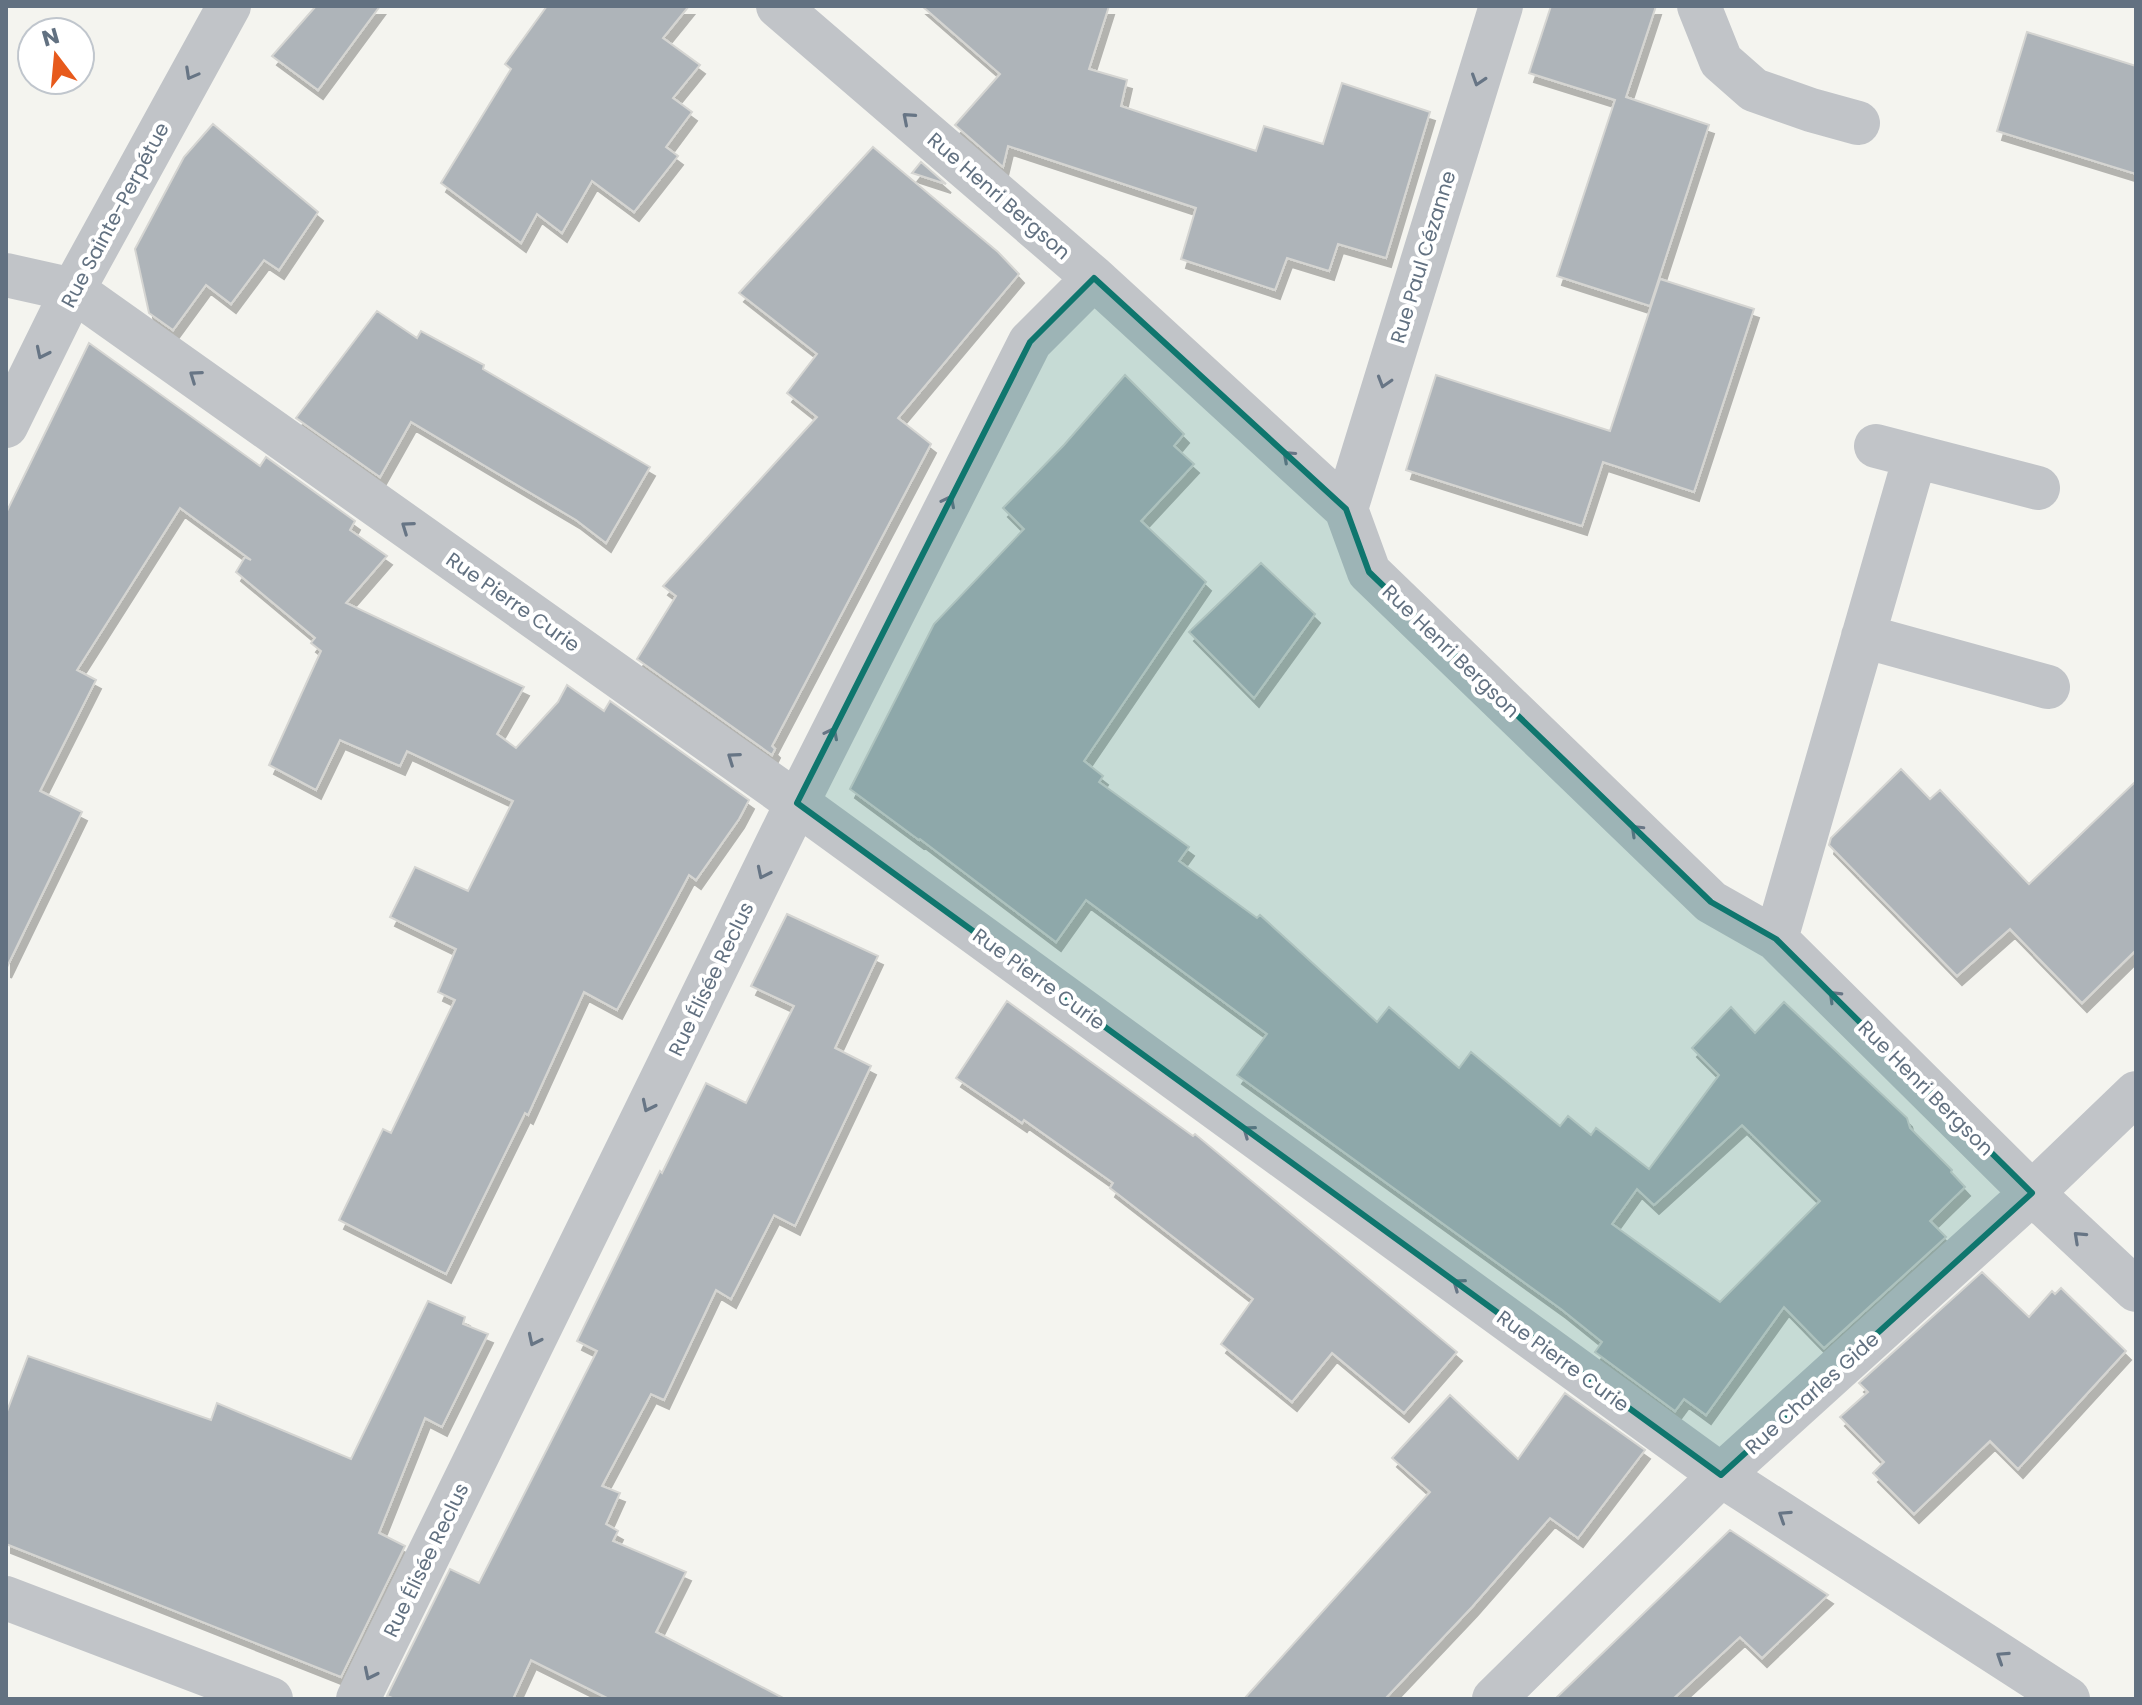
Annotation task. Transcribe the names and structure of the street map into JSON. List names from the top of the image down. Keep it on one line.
{"streets":{"street":["Rue Henri Bergson","Rue Sainte-Perpétue","Rue Paul Cézanne","Rue Pierre Curie","Rue Élisée Reclus","Rue Charles Gide"]},"crossings":[["Rue Henri Bergson","Rue Paul Cézanne"],["Rue Henri Bergson","Rue Élisée Reclus"],["Rue Henri Bergson","Rue Charles Gide"],["Rue Sainte-Perpétue","Rue Pierre Curie"],["Rue Pierre Curie","Rue Élisée Reclus"],["Rue Pierre Curie","Rue Charles Gide"]],"one_way":["Rue Henri Bergson","Rue Sainte-Perpétue","Rue Paul Cézanne","Rue Pierre Curie"],"north":"top"}
